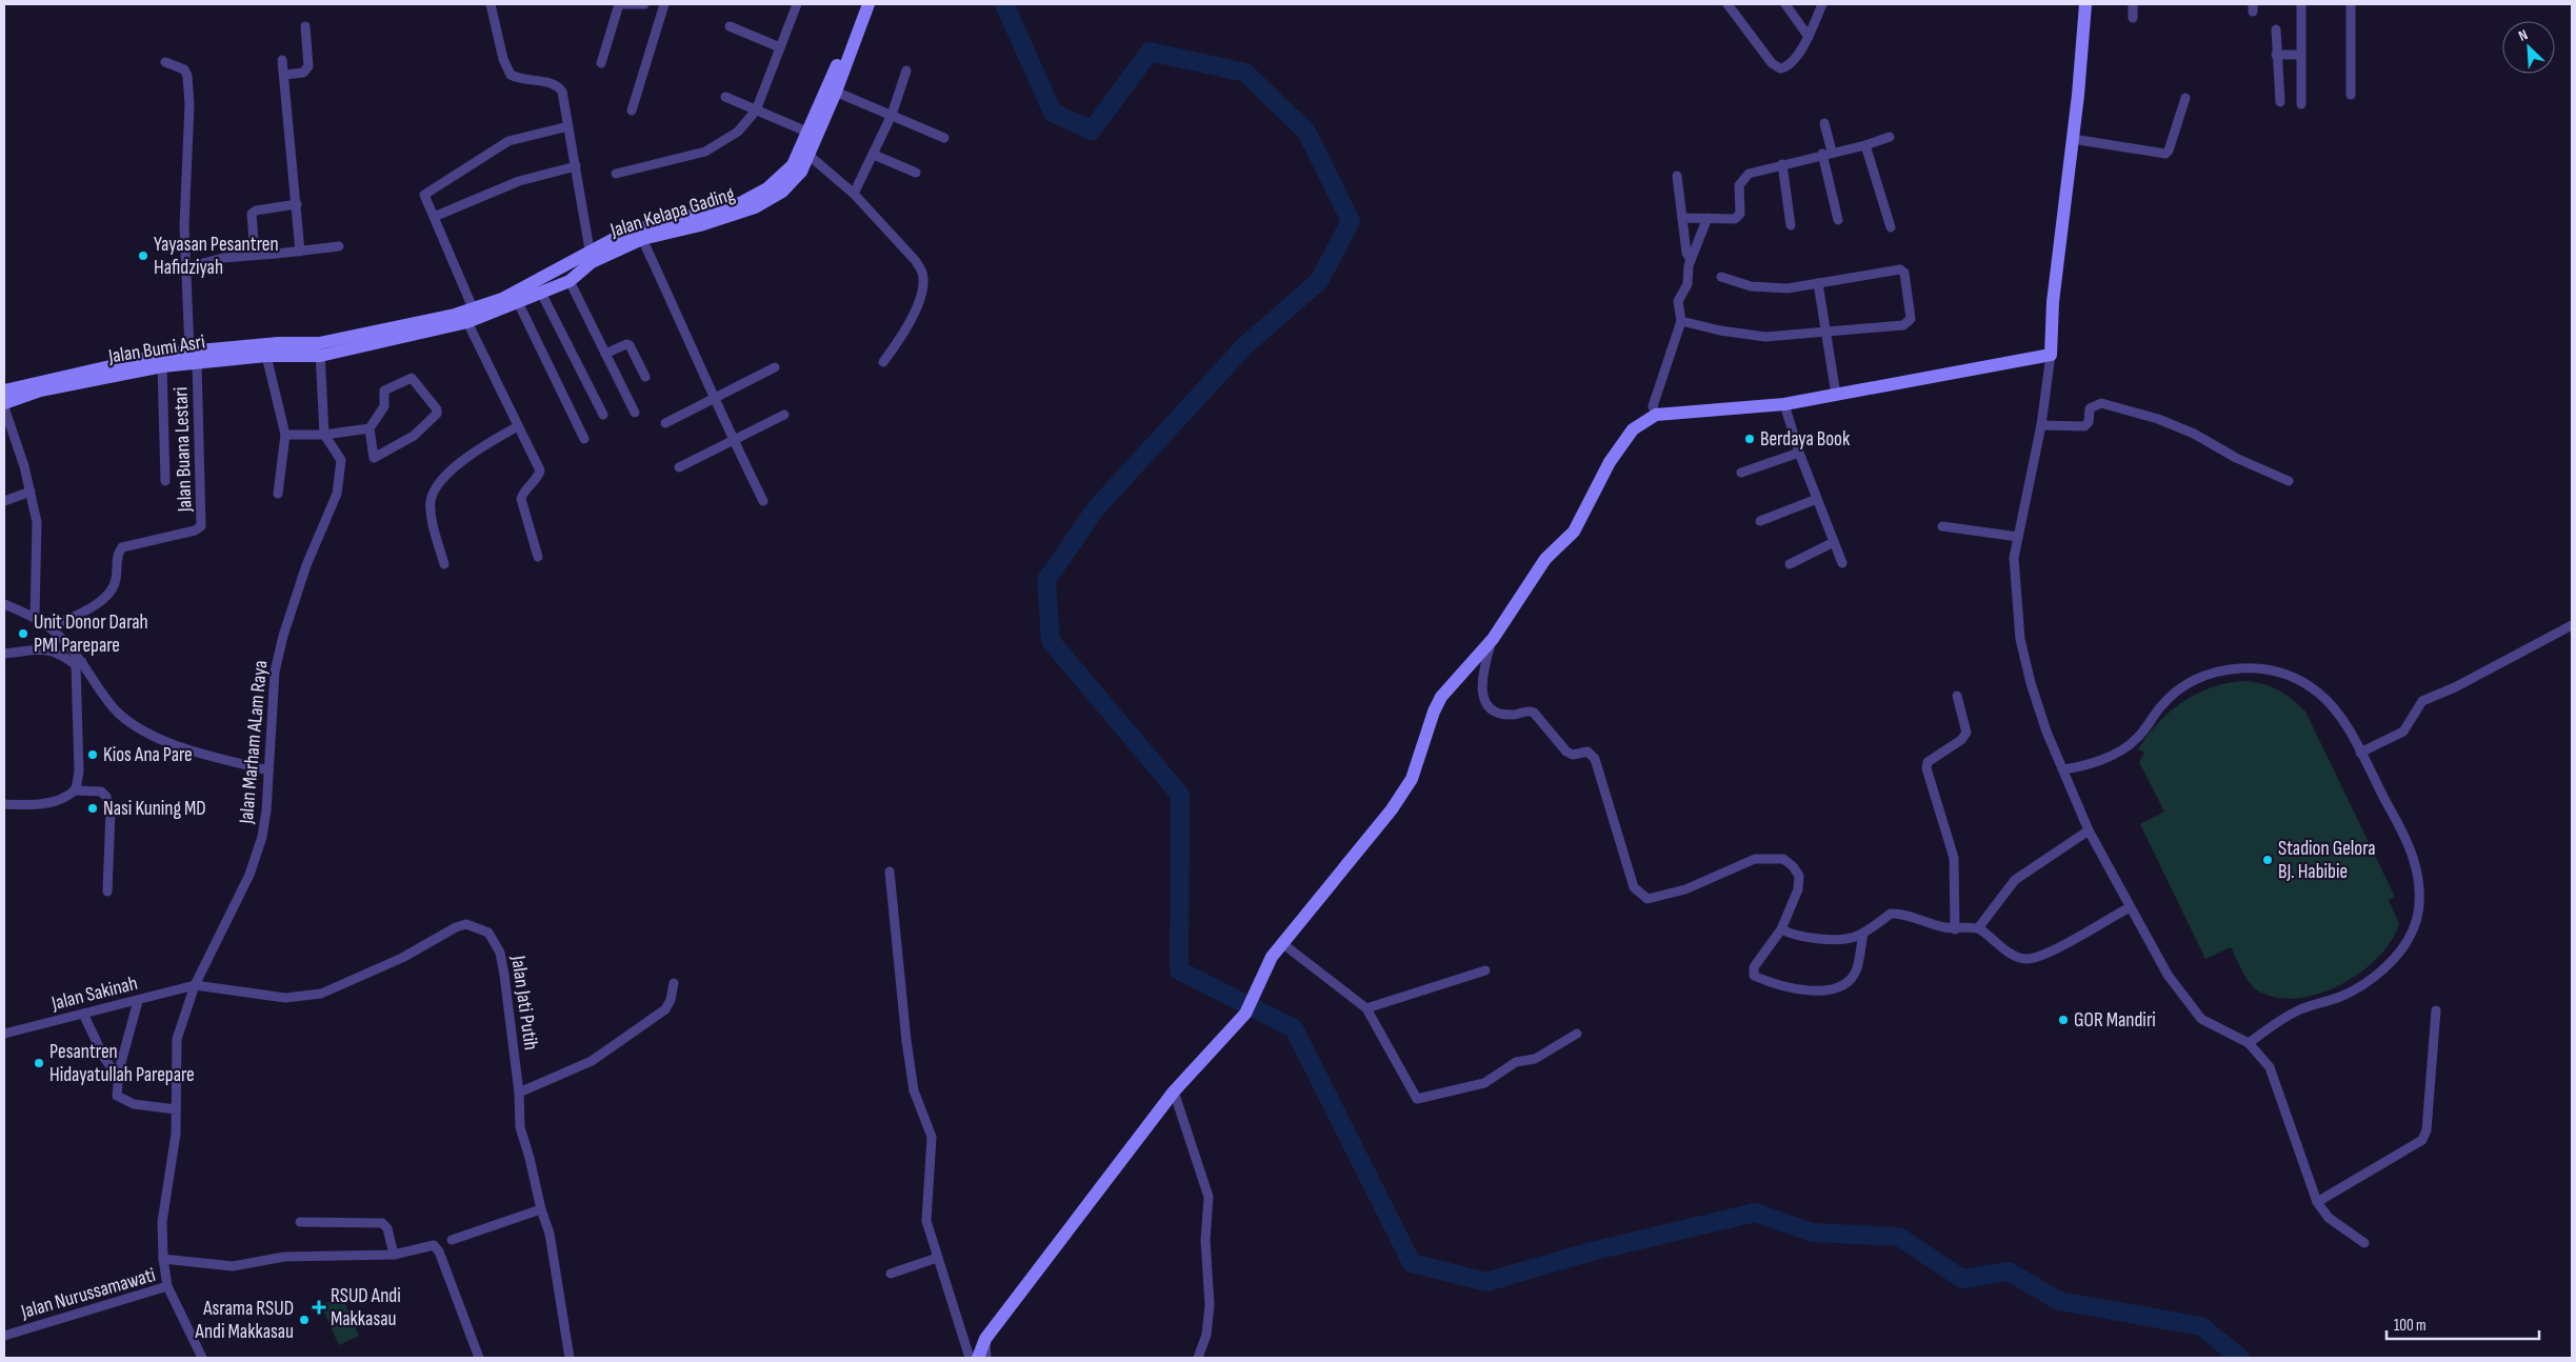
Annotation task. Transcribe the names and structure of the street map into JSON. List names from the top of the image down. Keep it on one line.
{"streets":{"street":["Jalan Kelapa Gading","Jalan Bumi Asri","Jalan Buana Lestari","Jalan Marham ALam Raya","Jalan Sakinah","Jalan Jati Putih","Jalan Nurussamawati"]},"crossings":[["Jalan Kelapa Gading","Jalan Bumi Asri"],["Jalan Bumi Asri","Jalan Buana Lestari"],["Jalan Marham ALam Raya","Jalan Sakinah"],["Jalan Marham ALam Raya","Jalan Jati Putih"],["Jalan Marham ALam Raya","Jalan Nurussamawati"],["Jalan Sakinah","Jalan Jati Putih"]],"places":{"other":["Yayasan Pesantren Hafidziyah","Berdaya Book","Unit Donor Darah PMI Parepare","Kios Ana Pare","Nasi Kuning MD","Stadion Gelora BJ. Habibie","GOR Mandiri","Pesantren Hidayatullah Parepare","Asrama RSUD Andi Makkasau"],"health":["RSUD Andi Makkasau"]},"scale_bar":"100 m","north":"top left"}
